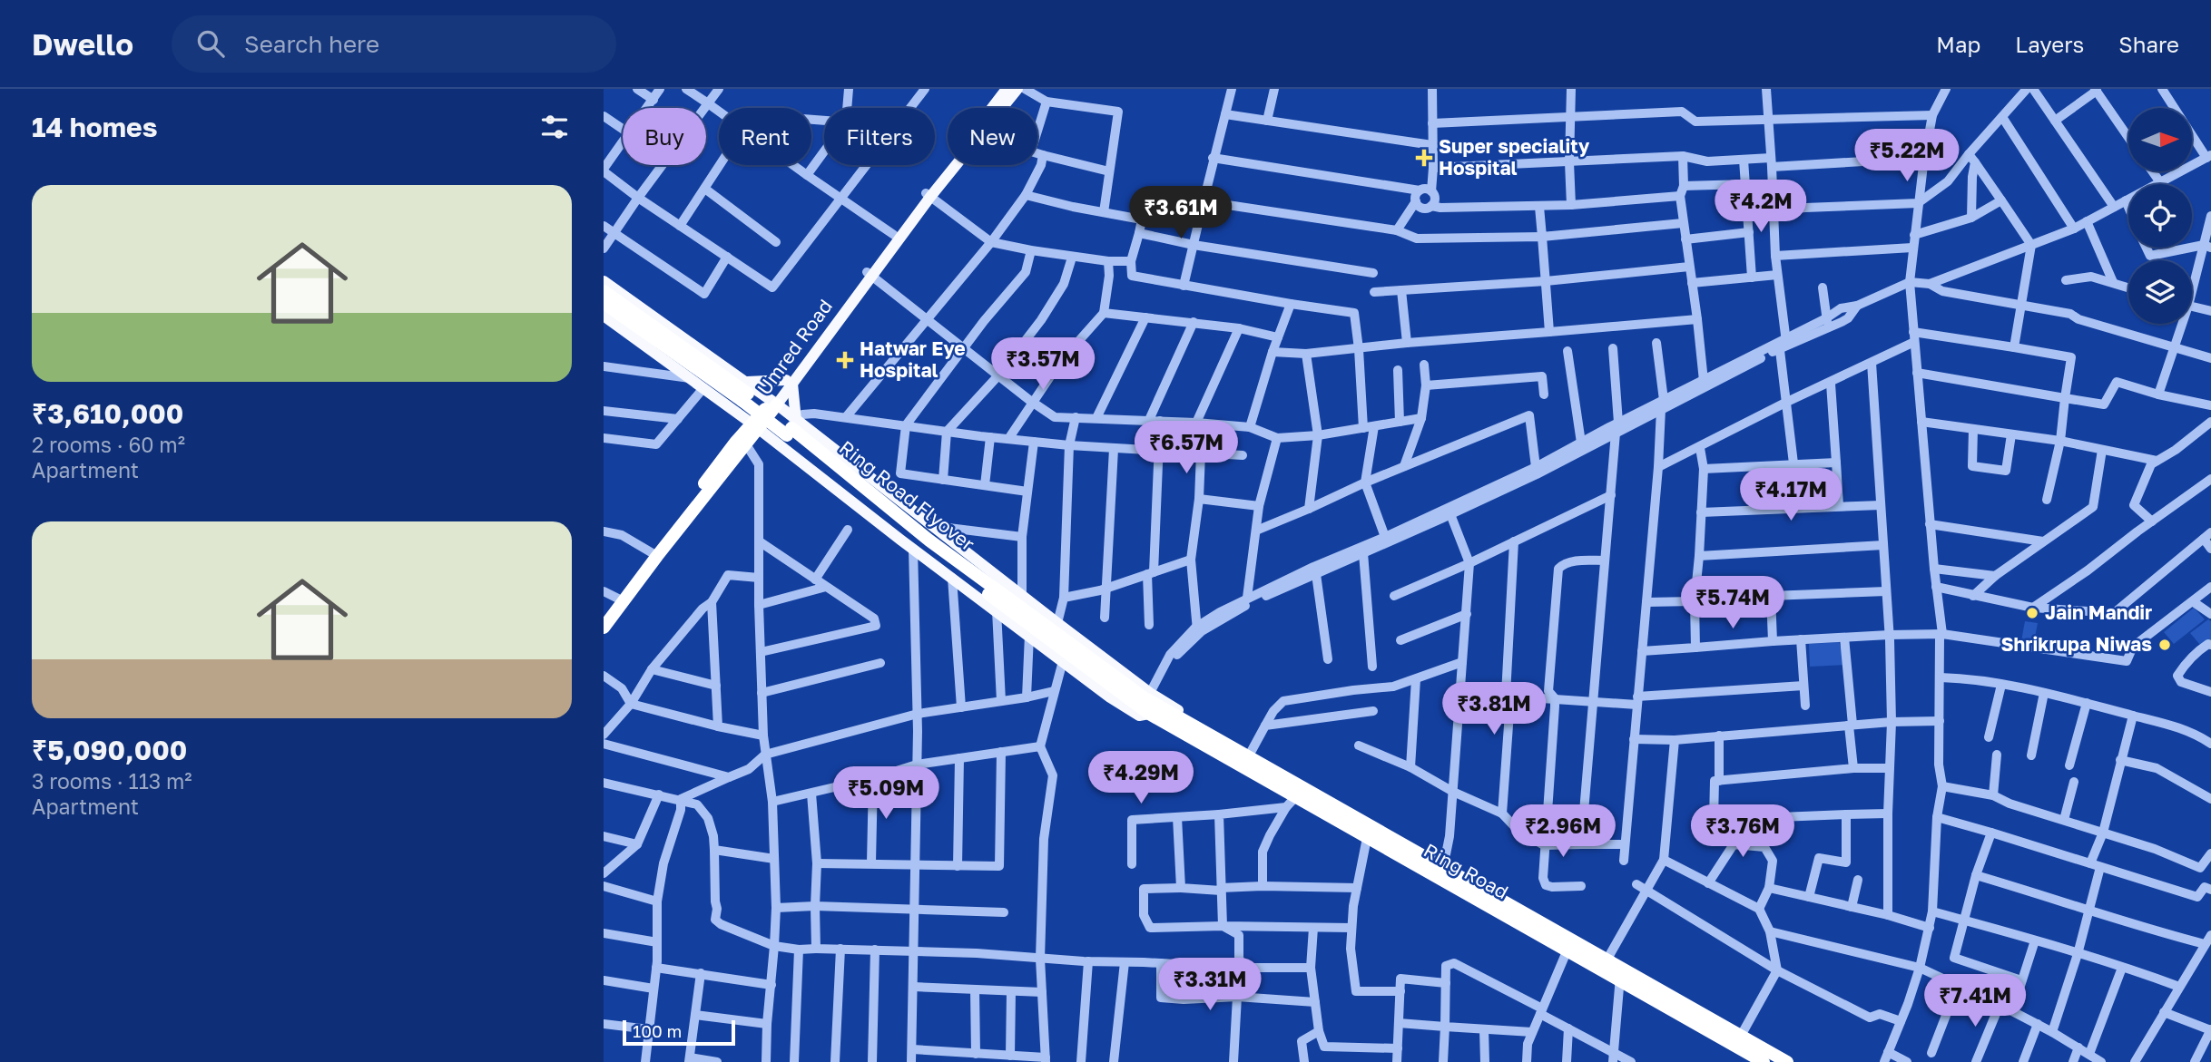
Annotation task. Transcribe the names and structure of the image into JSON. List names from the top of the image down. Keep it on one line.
{"streets":{"highway":["Ring Road Flyover","Ring Road"],"main road":["Umred Road"]},"crossings":[["Ring Road Flyover","Ring Road"]],"places":{"health":["Super speciality Hospital","Hatwar Eye Hospital"],"other":["Jain Mandir","Shrikrupa Niwas"]},"scale_bar":"100 m","north":"right","page":{"header":"Dwello","search":"Search here","nav":["Map","Layers","Share"],"heading":"14 homes","chip":["Buy","Rent","Filters","New"],"price":["₹5.22M","₹4.2M","₹3.61M","₹3.57M","₹6.57M","₹4.17M","₹5.74M","₹3.81M","₹4.29M","₹5.09M","₹2.96M","₹3.76M","₹3.31M","₹7.41M"],"list":[{"name":"₹3,610,000","note":"2 rooms · 60 m² · Apartment"},{"name":"₹5,090,000","note":"3 rooms · 113 m² · Apartment"}],"scale":"100 m"}}
